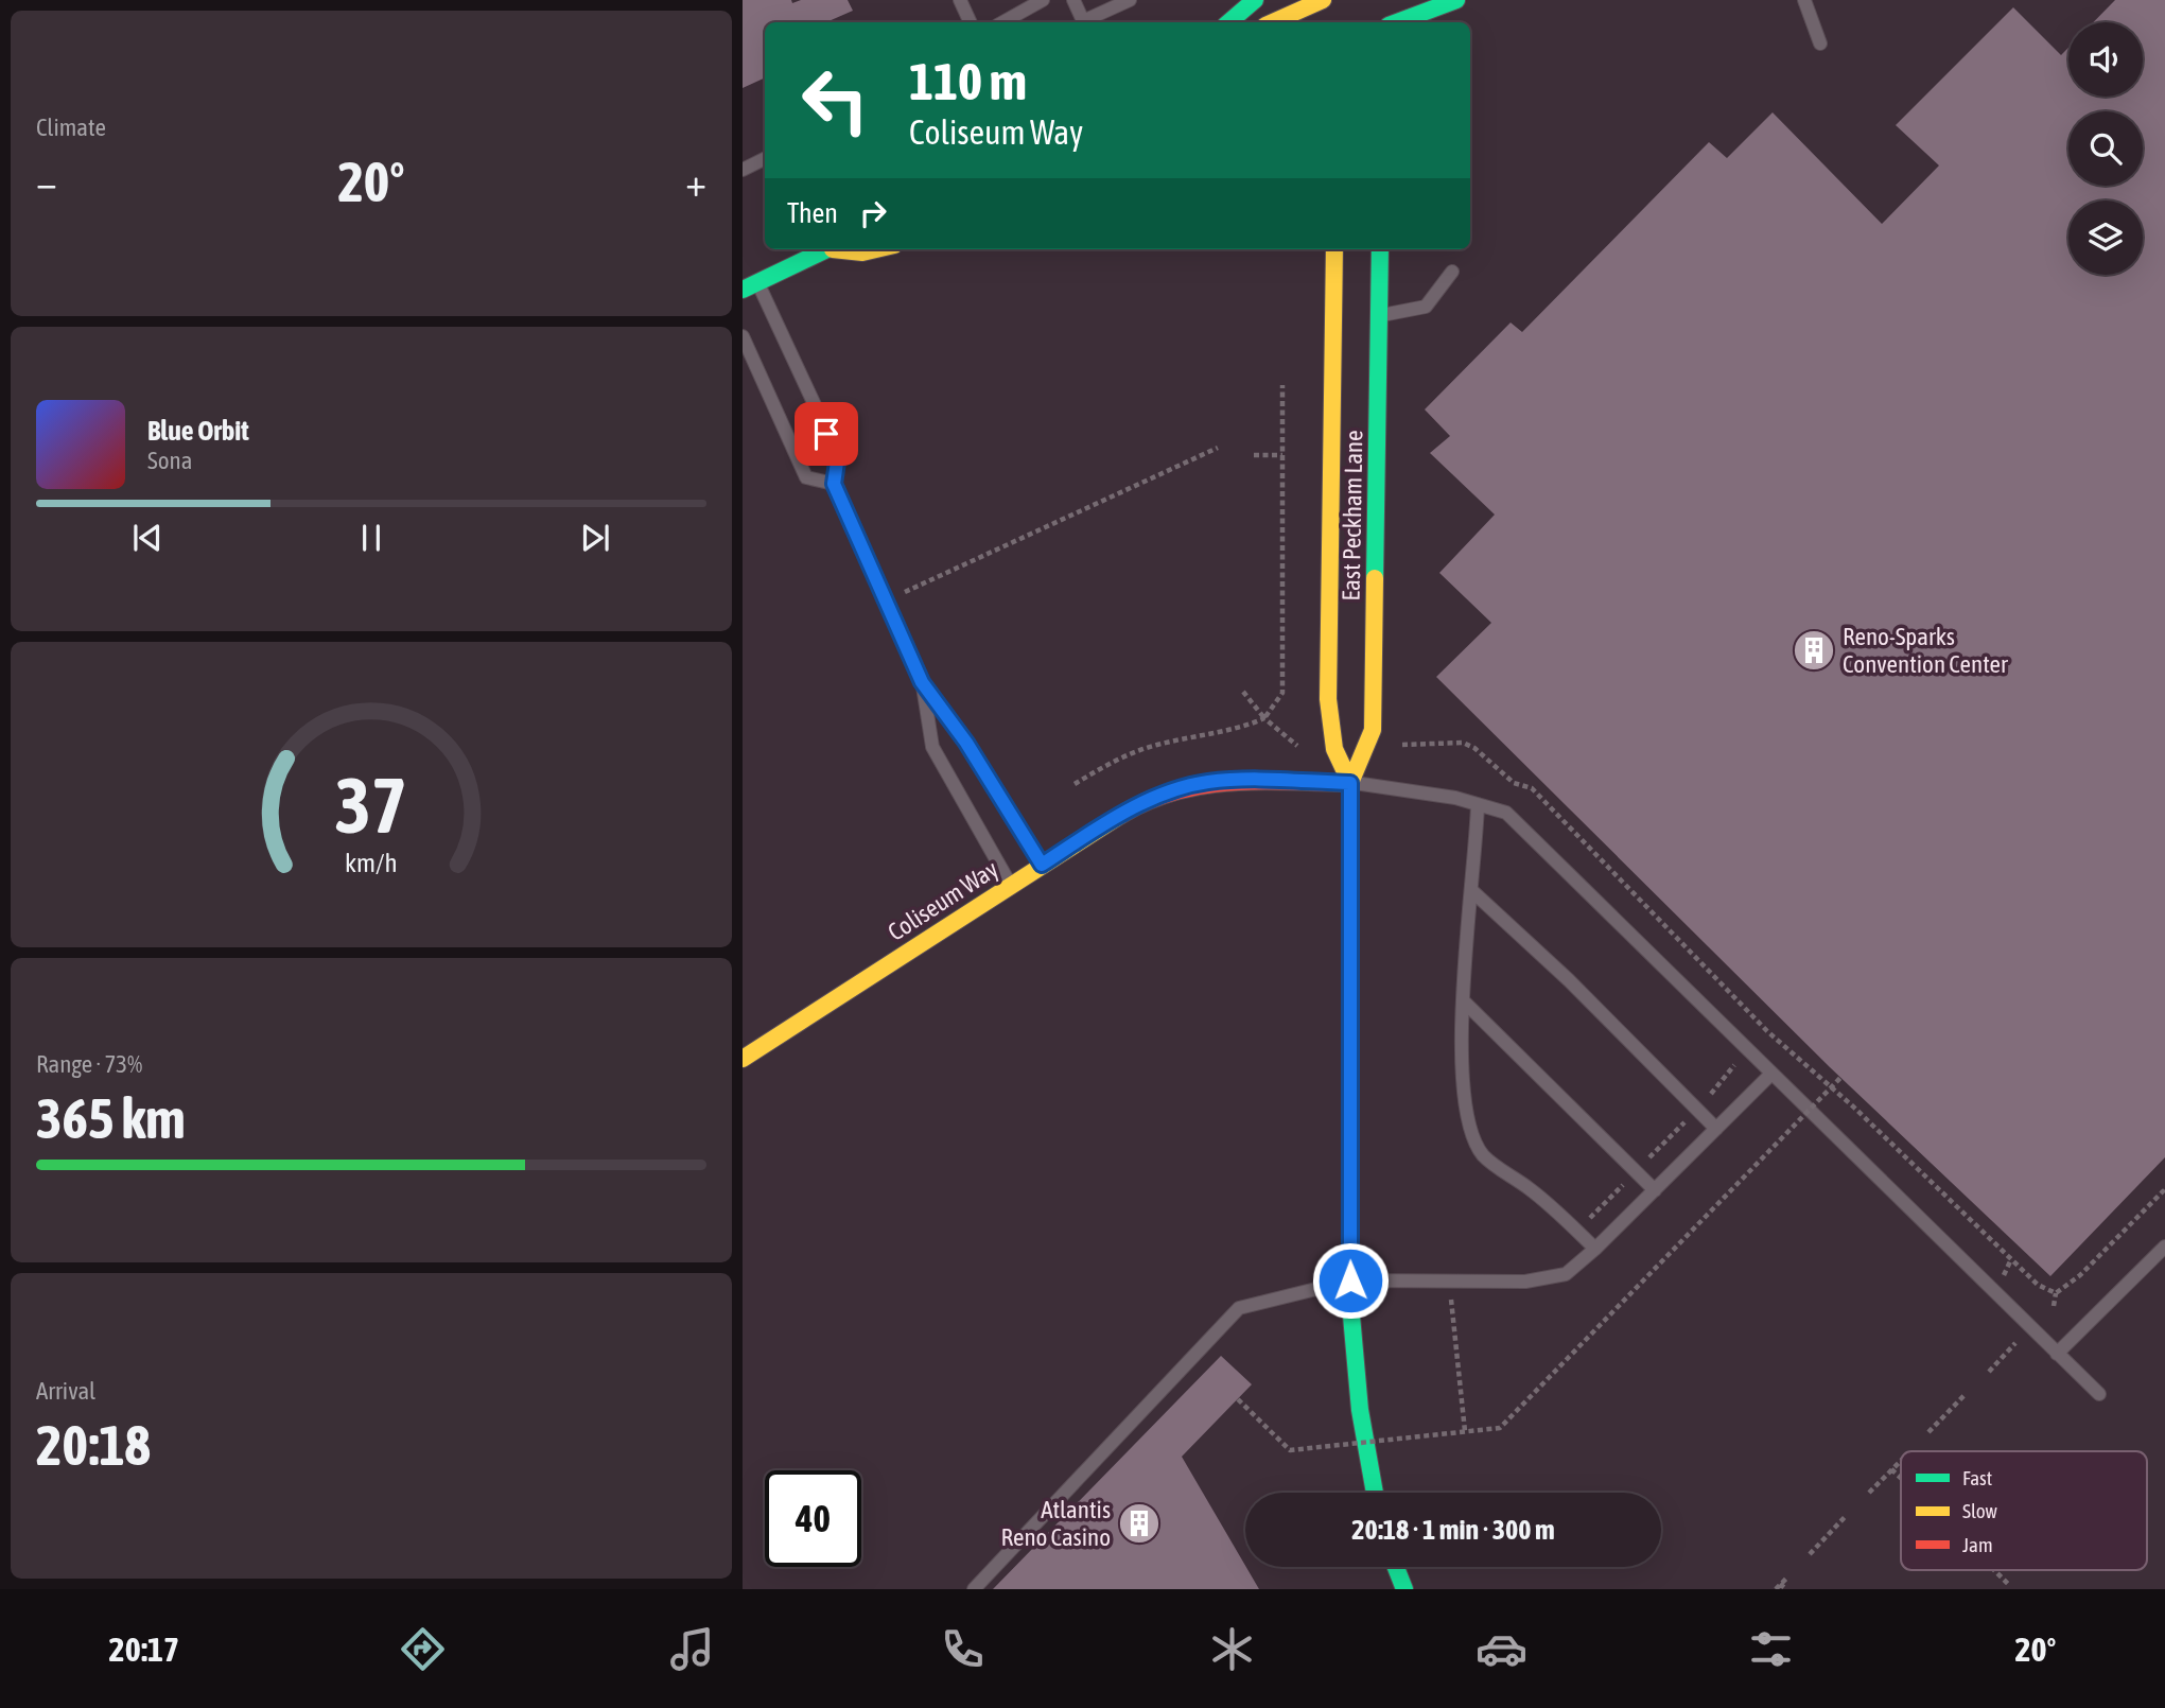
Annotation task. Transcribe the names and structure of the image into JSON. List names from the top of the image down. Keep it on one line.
{"streets":{"street":["East Peckham Lane","Coliseum Way"]},"crossings":[["East Peckham Lane","Coliseum Way"]],"places":{"building":["Reno-Sparks Convention Center","Atlantis Reno Casino"]},"legend":["Fast","Slow","Jam"],"page":{"tile":["Climate",["Range · 73%","365 km"],["Arrival","20:18"]],"turn":["110 m","Coliseum Way"],"heat":["−","20°","+"],"then":"Then","song":["Blue Orbit","Sona"],"limit":"40","trip":"20:18 · 1 min · 300 m","tabs":["20:17","20°"],"gauge":["37","km/h"]}}
